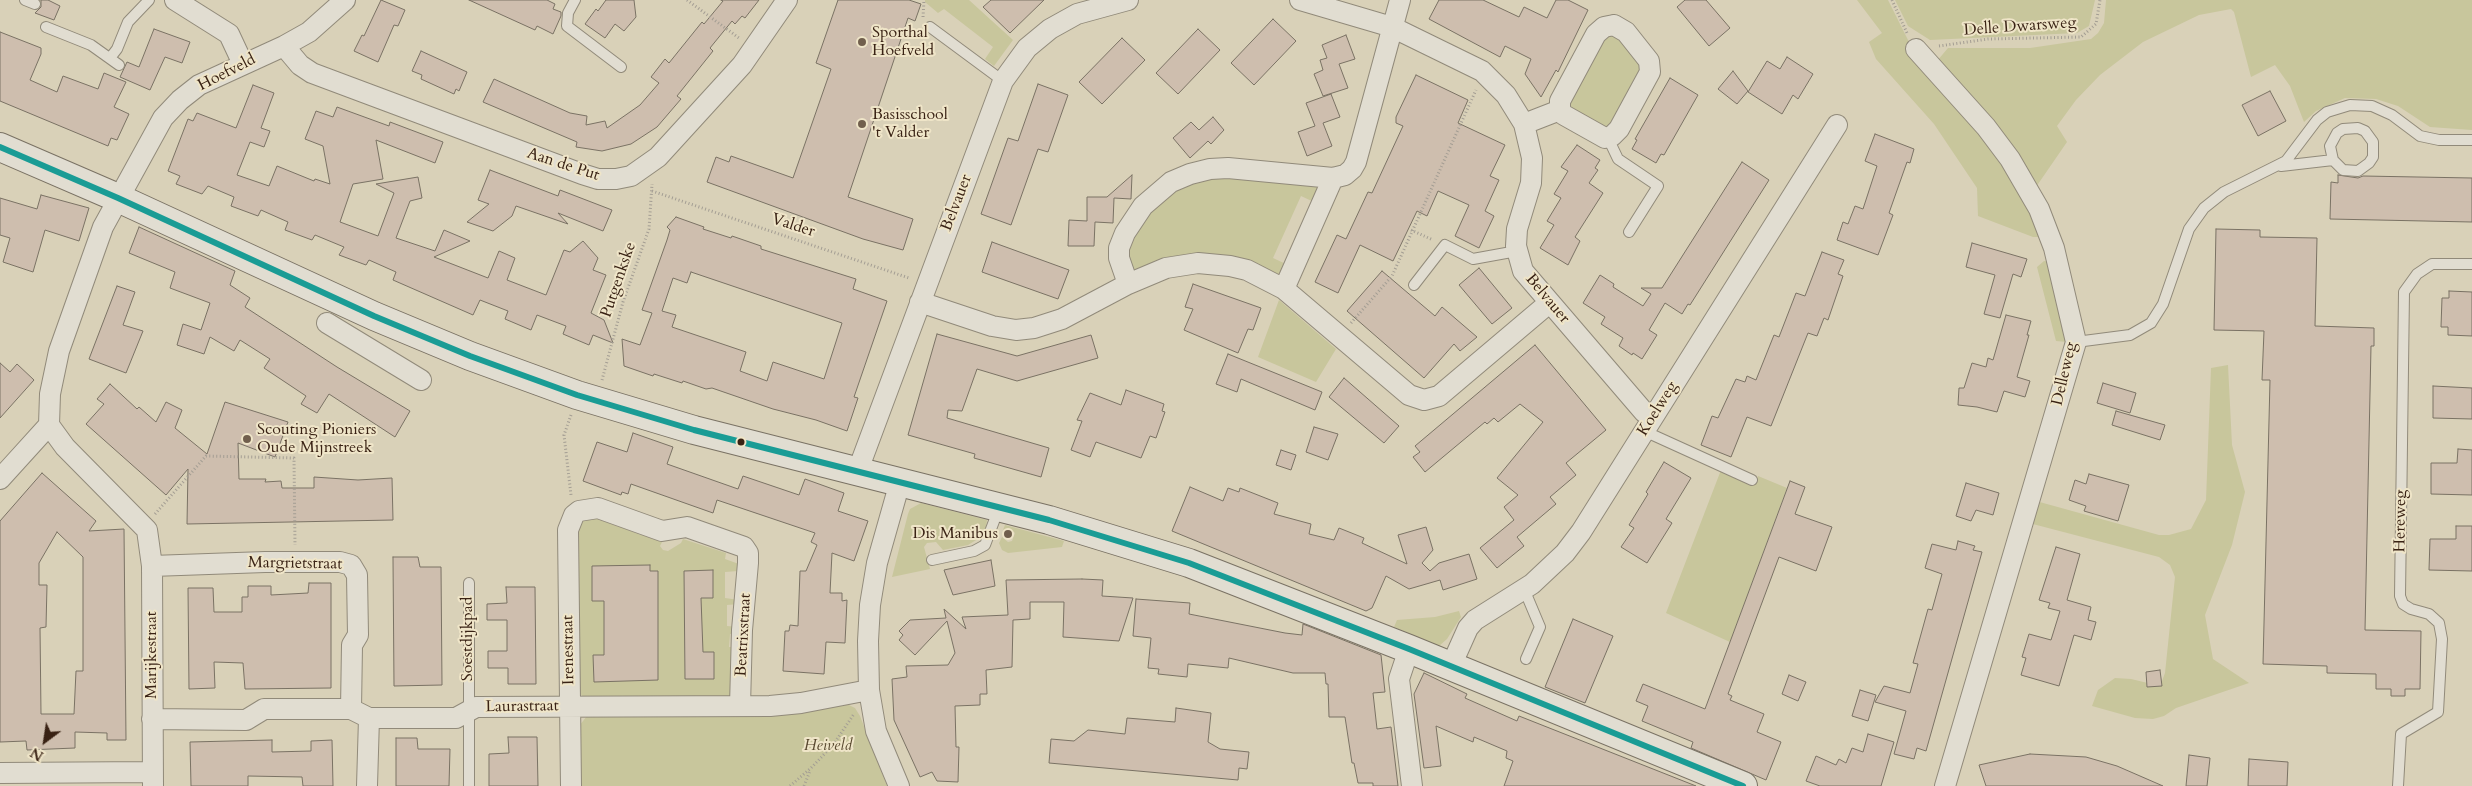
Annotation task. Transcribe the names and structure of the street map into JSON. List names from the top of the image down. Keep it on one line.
{"streets":{"street":["Hoefveld","Aan de Put","Belvauer","Delleweg","Koelweg","Margrietstraat","Beatrixstraat","Irenestraat","Marijkestraat","Laurastraat"],"lane":["Hereweg","Soestdijkpad"],"path":["Delle Dwarsweg","Valder","Putgenkske"]},"crossings":[["Delle Dwarsweg","Delleweg"],["Hoefveld","Aan de Put"],["Aan de Put","Putgenkske"],["Belvauer","Valder"],["Belvauer","Koelweg"],["Valder","Putgenkske"],["Putgenkske","Beatrixstraat"],["Putgenkske","Irenestraat"],["Margrietstraat","Marijkestraat"],["Margrietstraat","Laurastraat"],["Beatrixstraat","Irenestraat"],["Beatrixstraat","Laurastraat"],["Soestdijkpad","Laurastraat"],["Irenestraat","Laurastraat"],["Marijkestraat","Laurastraat"]],"parks":["Heiveld"],"places":["Sporthal Hoefveld","Basisschool 't Valder","Scouting Pioniers Oude Mijnstreek","Dis Manibus"],"north":"bottom left"}
